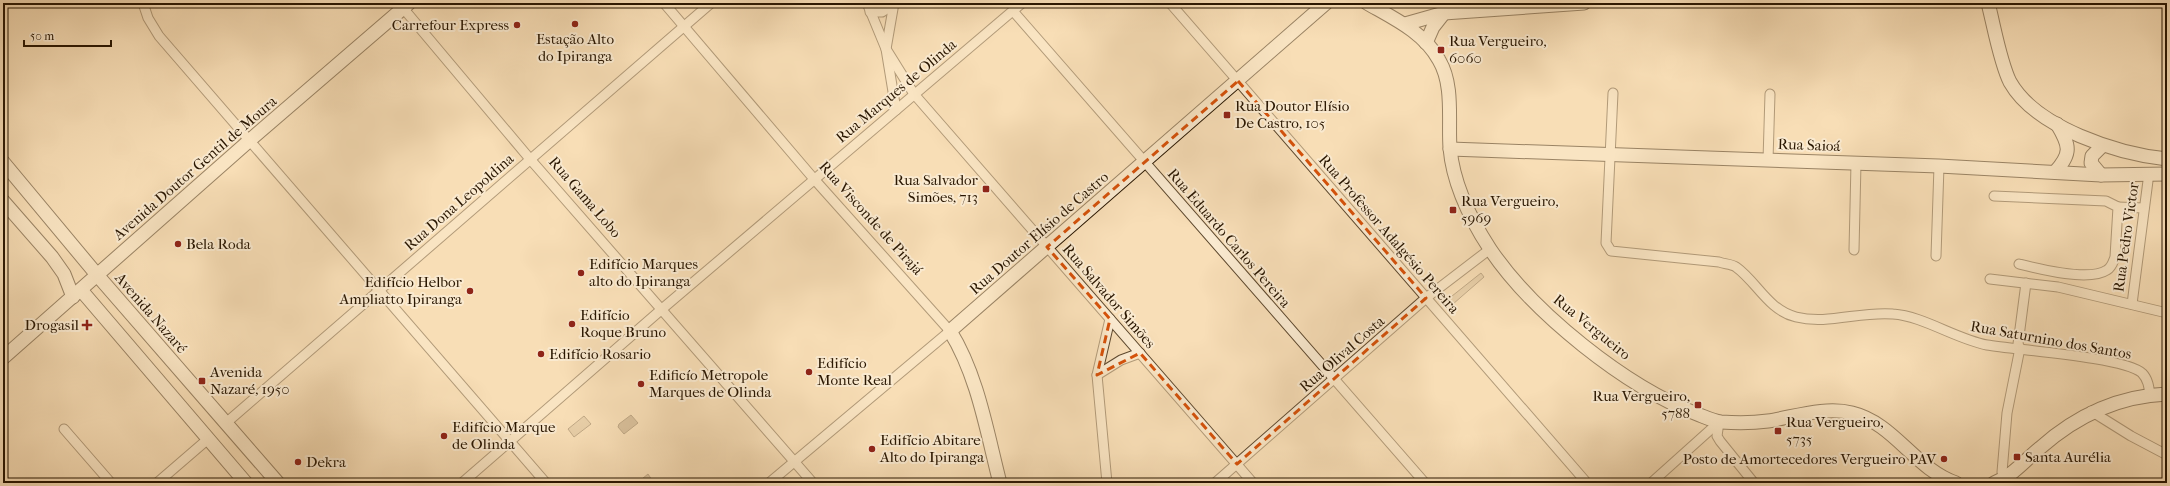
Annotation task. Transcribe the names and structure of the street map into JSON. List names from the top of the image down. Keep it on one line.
{"streets":{"street":["Rua Marques de Olinda","Rua Saioá","Avenida Doutor Gentil de Moura","Rua Gama Lobo","Rua Dona Leopoldina","Rua Visconde de Pirajá","Rua Doutor Elísio de Castro","Rua Professor Adalgésio Pereira","Rua Pedro Victor","Rua Eduardo Carlos Pereira","Rua Salvador Simões","Avenida Nazaré","Rua Vergueiro","Rua Saturnino dos Santos","Rua Olival Costa"]},"crossings":[["Rua Marques de Olinda","Rua Gama Lobo"],["Rua Marques de Olinda","Rua Visconde de Pirajá"],["Rua Marques de Olinda","Rua Eduardo Carlos Pereira"],["Rua Marques de Olinda","Rua Salvador Simões"],["Rua Saioá","Rua Pedro Victor"],["Rua Saioá","Rua Vergueiro"],["Rua Saioá","Rua Saturnino dos Santos"],["Avenida Doutor Gentil de Moura","Rua Gama Lobo"],["Avenida Doutor Gentil de Moura","Avenida Nazaré"],["Rua Gama Lobo","Rua Dona Leopoldina"],["Rua Gama Lobo","Rua Doutor Elísio de Castro"],["Rua Dona Leopoldina","Rua Visconde de Pirajá"],["Rua Dona Leopoldina","Avenida Nazaré"],["Rua Visconde de Pirajá","Rua Doutor Elísio de Castro"],["Rua Doutor Elísio de Castro","Rua Professor Adalgésio Pereira"],["Rua Doutor Elísio de Castro","Rua Eduardo Carlos Pereira"],["Rua Doutor Elísio de Castro","Rua Salvador Simões"],["Rua Professor Adalgésio Pereira","Rua Olival Costa"],["Rua Eduardo Carlos Pereira","Rua Olival Costa"],["Rua Salvador Simões","Rua Olival Costa"],["Rua Vergueiro","Rua Olival Costa"]],"places":{"other":["Estação Alto do Ipiranga","Carrefour Express","Bela Roda","Edifício Marques alto do Ipiranga","Edifício Helbor Ampliatto Ipiranga","Edifício Roque Bruno","Edifício Rosario","Edifício Monte Real","Edificío Metropole Marques de Olinda","Edifício Marque de Olinda","Edifício Abitare Alto do Ipiranga","Posto de Amortecedores Vergueiro PAV","Dekra"],"transit":["Rua Vergueiro, 6060","Rua Doutor Elísio De Castro, 105","Rua Salvador Simões, 713","Rua Vergueiro, 5969","Avenida Nazaré, 1950","Rua Vergueiro, 5788","Rua Vergueiro, 5735","Santa Aurélia"],"health":["Drogasil"]},"scale_bar":"50 m"}
